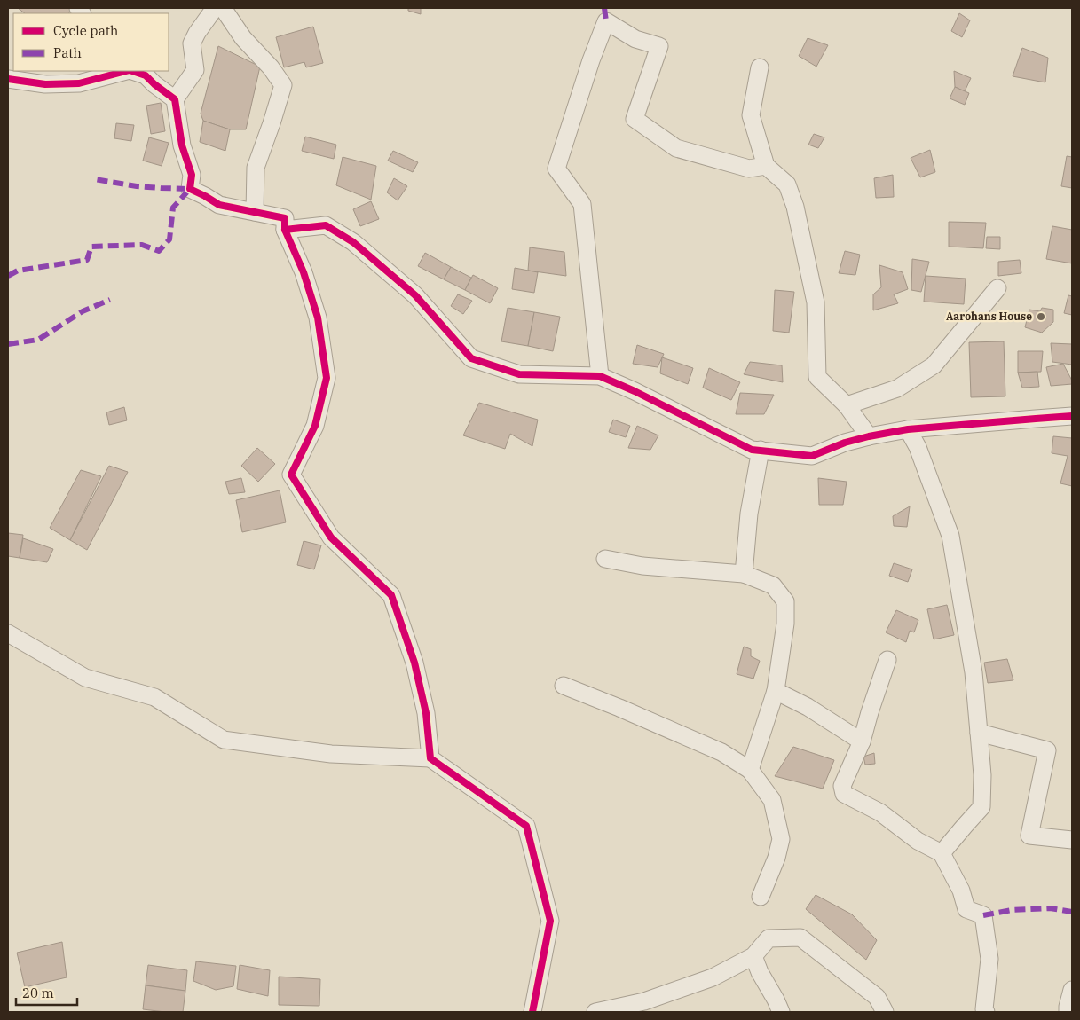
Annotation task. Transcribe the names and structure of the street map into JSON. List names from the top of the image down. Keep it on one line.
{"places":["Aarohans House"],"legend":["Cycle path","Path"],"scale_bar":"20 m"}
